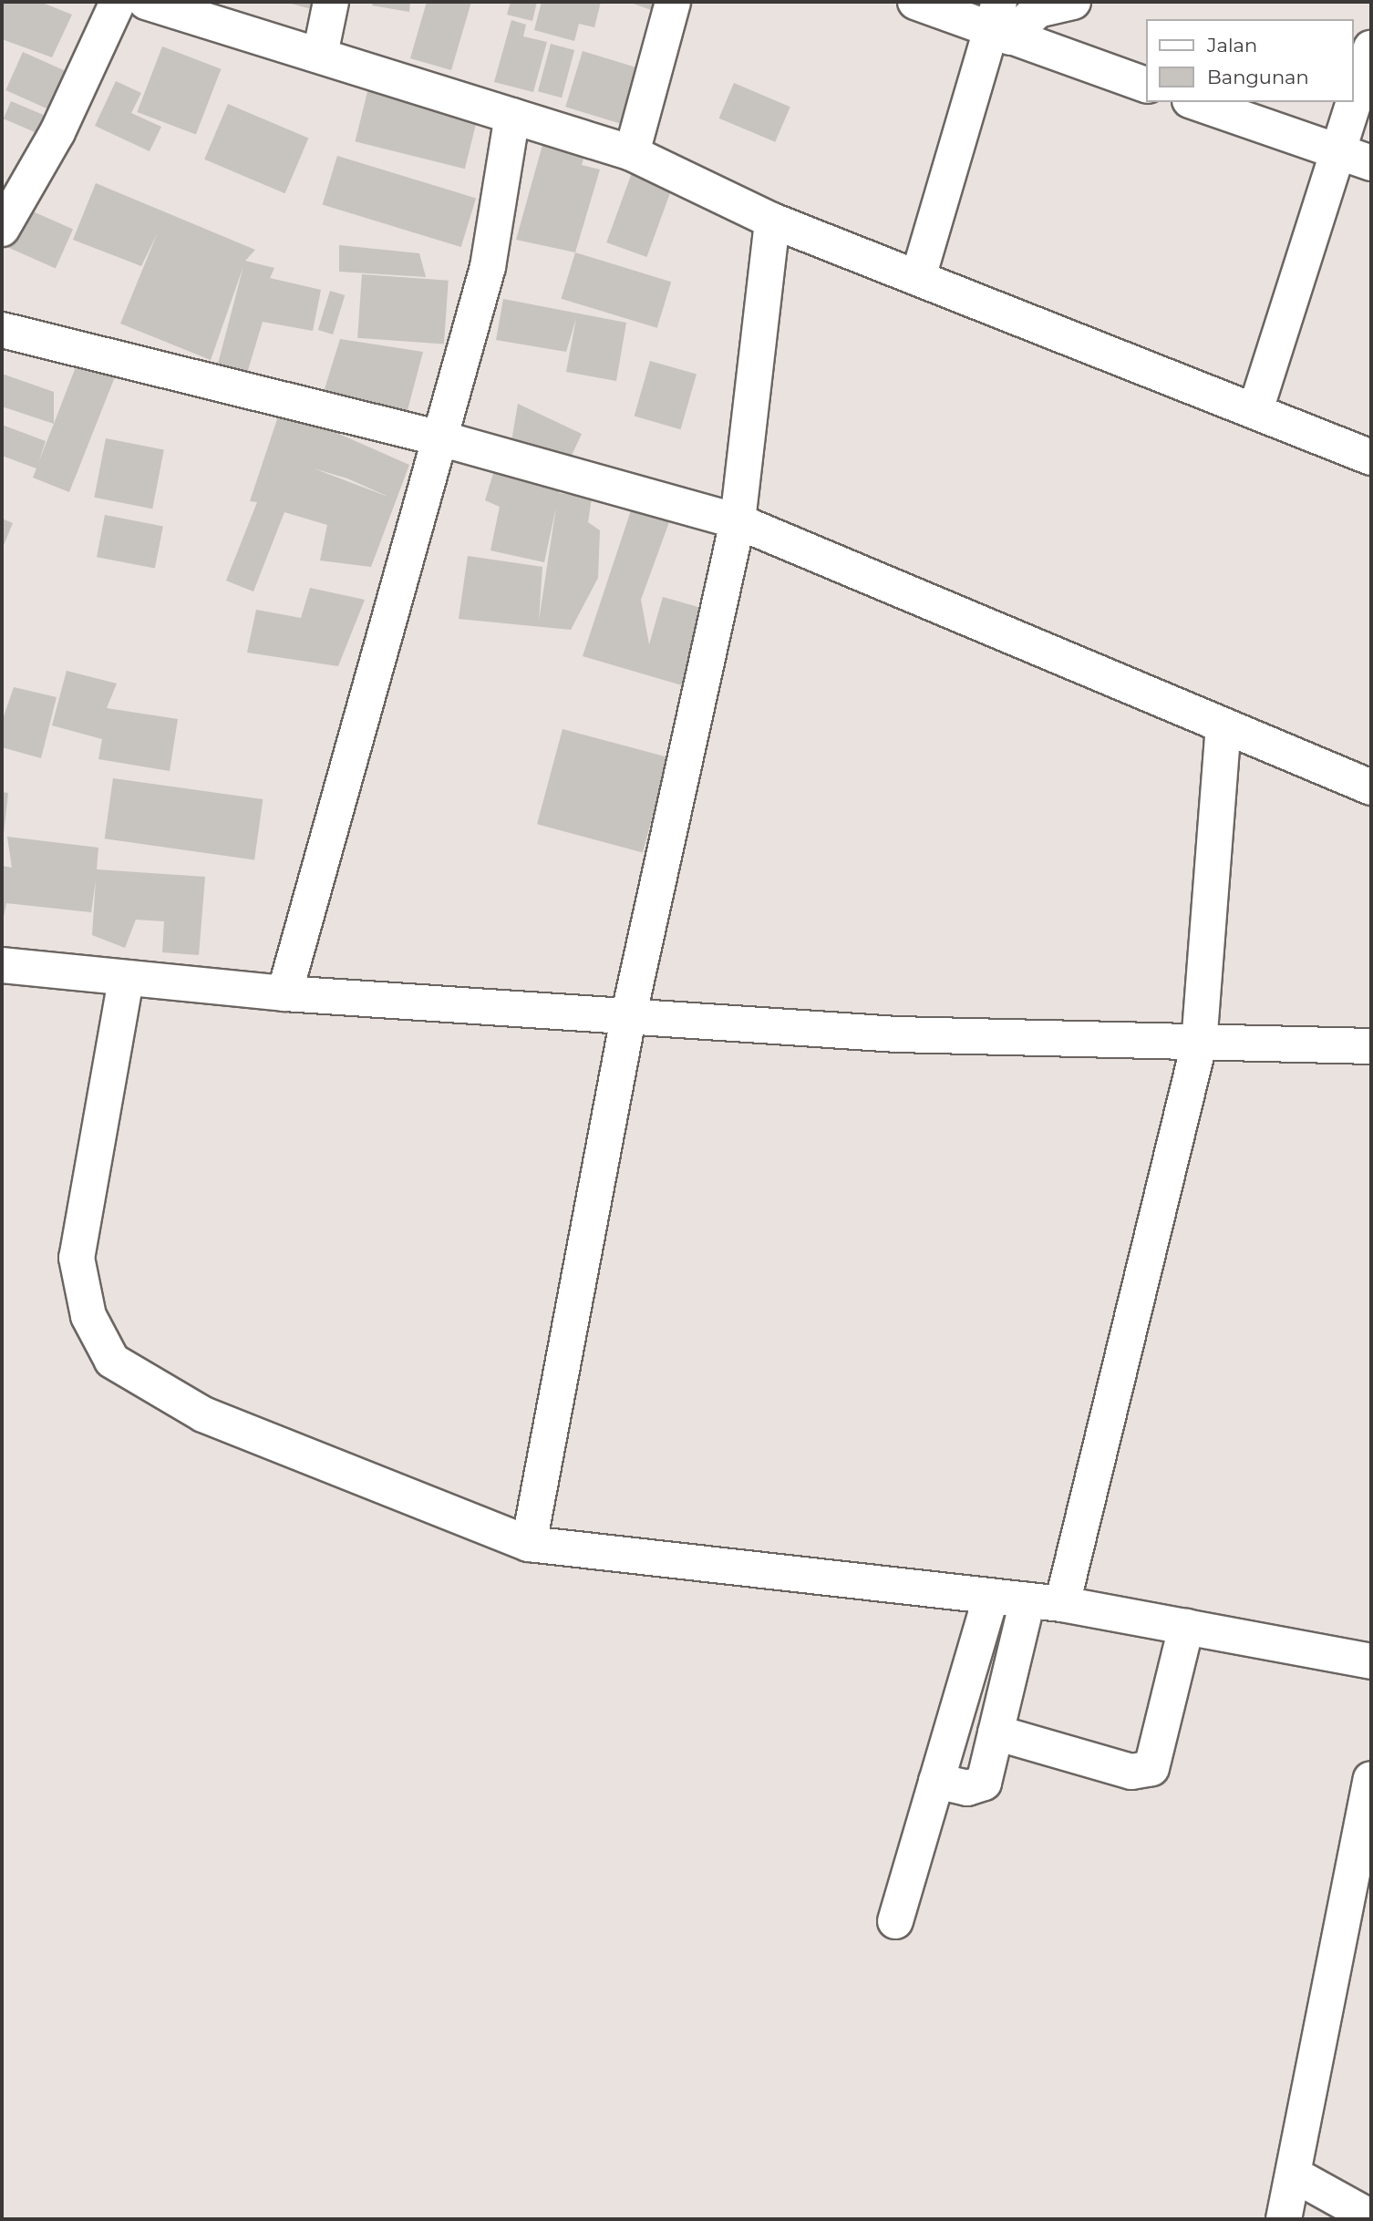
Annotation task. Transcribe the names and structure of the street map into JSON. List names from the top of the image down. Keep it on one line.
{"legend":["Jalan","Bangunan"]}
